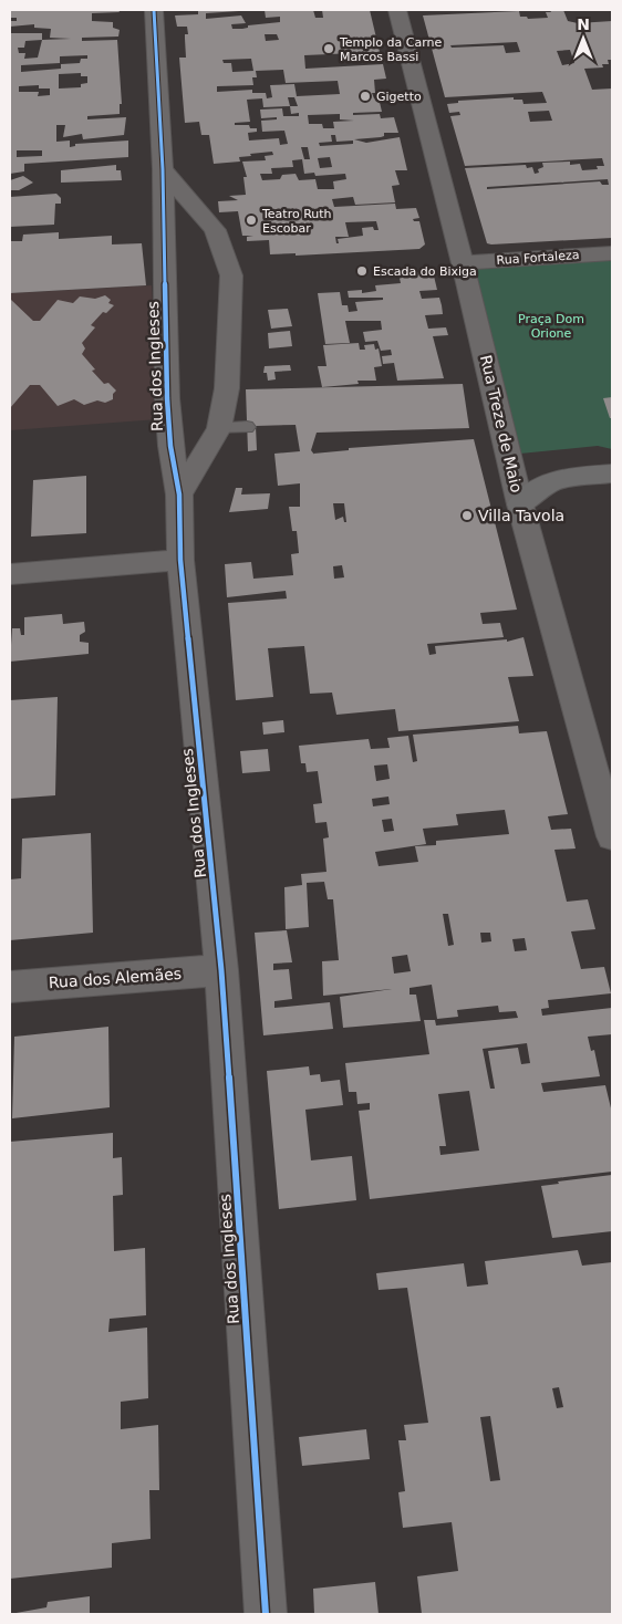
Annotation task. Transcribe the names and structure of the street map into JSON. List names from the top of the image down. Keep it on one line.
{"streets":{"street":["Rua Fortaleza","Rua dos Ingleses","Rua Treze de Maio","Rua dos Alemães"]},"crossings":[["Rua Fortaleza","Rua Treze de Maio"],["Rua dos Ingleses","Rua dos Alemães"]],"parks":["Praça Dom Orione"],"places":["Templo da Carne Marcos Bassi","Gigetto","Teatro Ruth Escobar","Escada do Bixiga","Villa Tavola"],"north":"top"}
